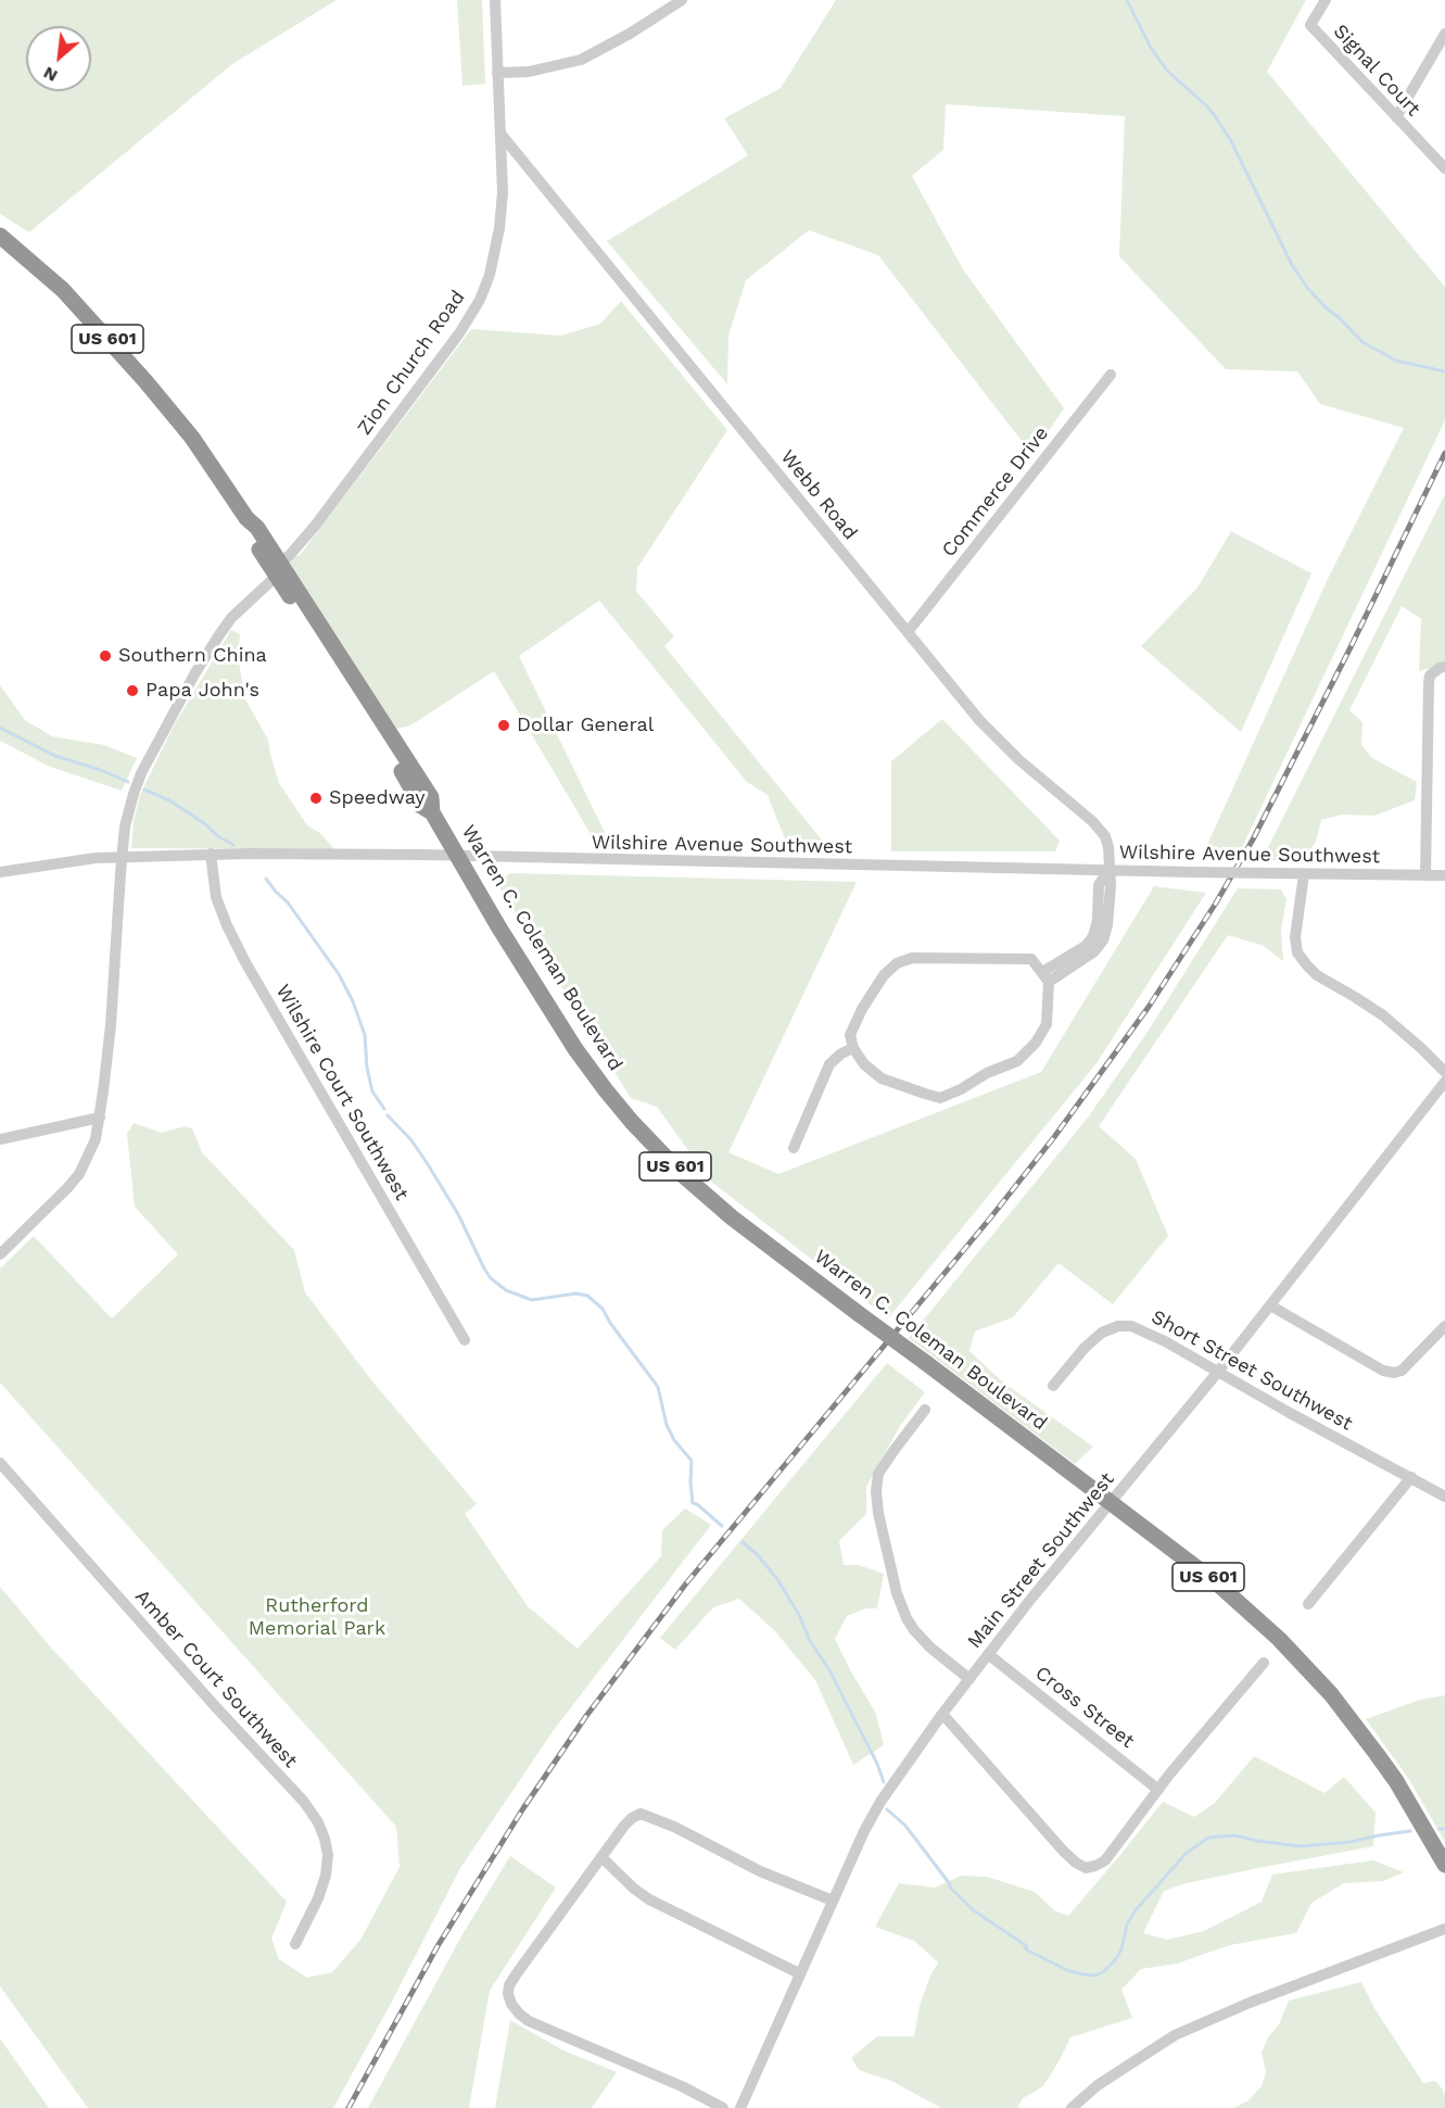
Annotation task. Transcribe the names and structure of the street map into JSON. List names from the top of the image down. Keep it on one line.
{"streets":{"highway":["US 601","Warren C. Coleman Boulevard"],"street":["Signal Court","Zion Church Road","Commerce Drive","Webb Road","Wilshire Avenue Southwest","Wilshire Court Southwest","Short Street Southwest","Main Street Southwest","Amber Court Southwest","Cross Street"]},"crossings":[["Zion Church Road","Webb Road"],["Zion Church Road","Wilshire Avenue Southwest"],["Zion Church Road","Warren C. Coleman Boulevard"],["Commerce Drive","Webb Road"],["Webb Road","Wilshire Avenue Southwest"],["Wilshire Avenue Southwest","Warren C. Coleman Boulevard"],["Wilshire Avenue Southwest","Wilshire Court Southwest"],["Warren C. Coleman Boulevard","Main Street Southwest"],["Short Street Southwest","Main Street Southwest"],["Main Street Southwest","Cross Street"]],"parks":["Rutherford Memorial Park"],"places":["Southern China","Papa John's","Dollar General","Speedway"],"north":"bottom left"}
